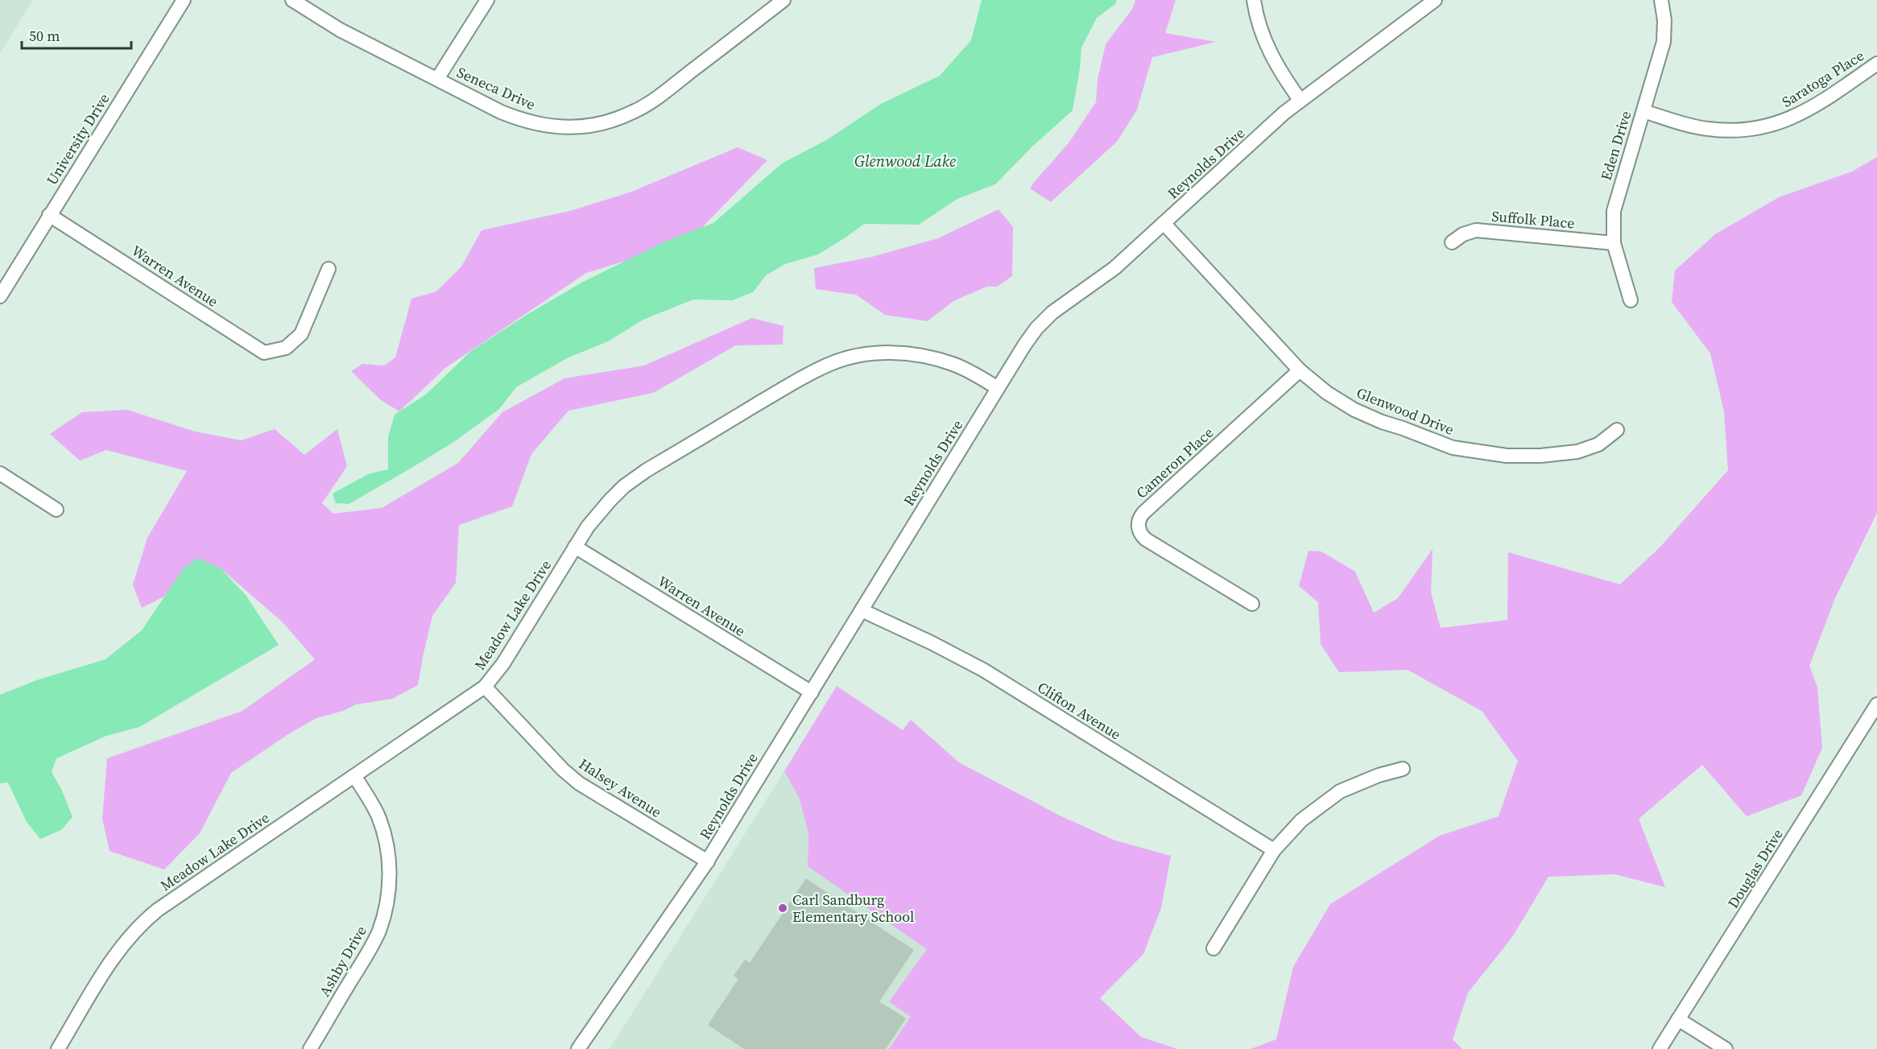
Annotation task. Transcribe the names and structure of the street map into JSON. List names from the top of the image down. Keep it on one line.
{"streets":{"street":["Saratoga Place","Seneca Drive","University Drive","Eden Drive","Reynolds Drive","Suffolk Place","Warren Avenue","Glenwood Drive","Cameron Place","Meadow Lake Drive","Clifton Avenue","Halsey Avenue","Douglas Drive","Ashby Drive"]},"crossings":[["Saratoga Place","Eden Drive"],["University Drive","Warren Avenue"],["Eden Drive","Suffolk Place"],["Reynolds Drive","Warren Avenue"],["Reynolds Drive","Glenwood Drive"],["Reynolds Drive","Meadow Lake Drive"],["Reynolds Drive","Clifton Avenue"],["Reynolds Drive","Halsey Avenue"],["Warren Avenue","Meadow Lake Drive"],["Glenwood Drive","Cameron Place"],["Meadow Lake Drive","Halsey Avenue"],["Meadow Lake Drive","Ashby Drive"]],"water":["Glenwood Lake"],"places":["Carl Sandburg Elementary School"],"scale_bar":"50 m"}
